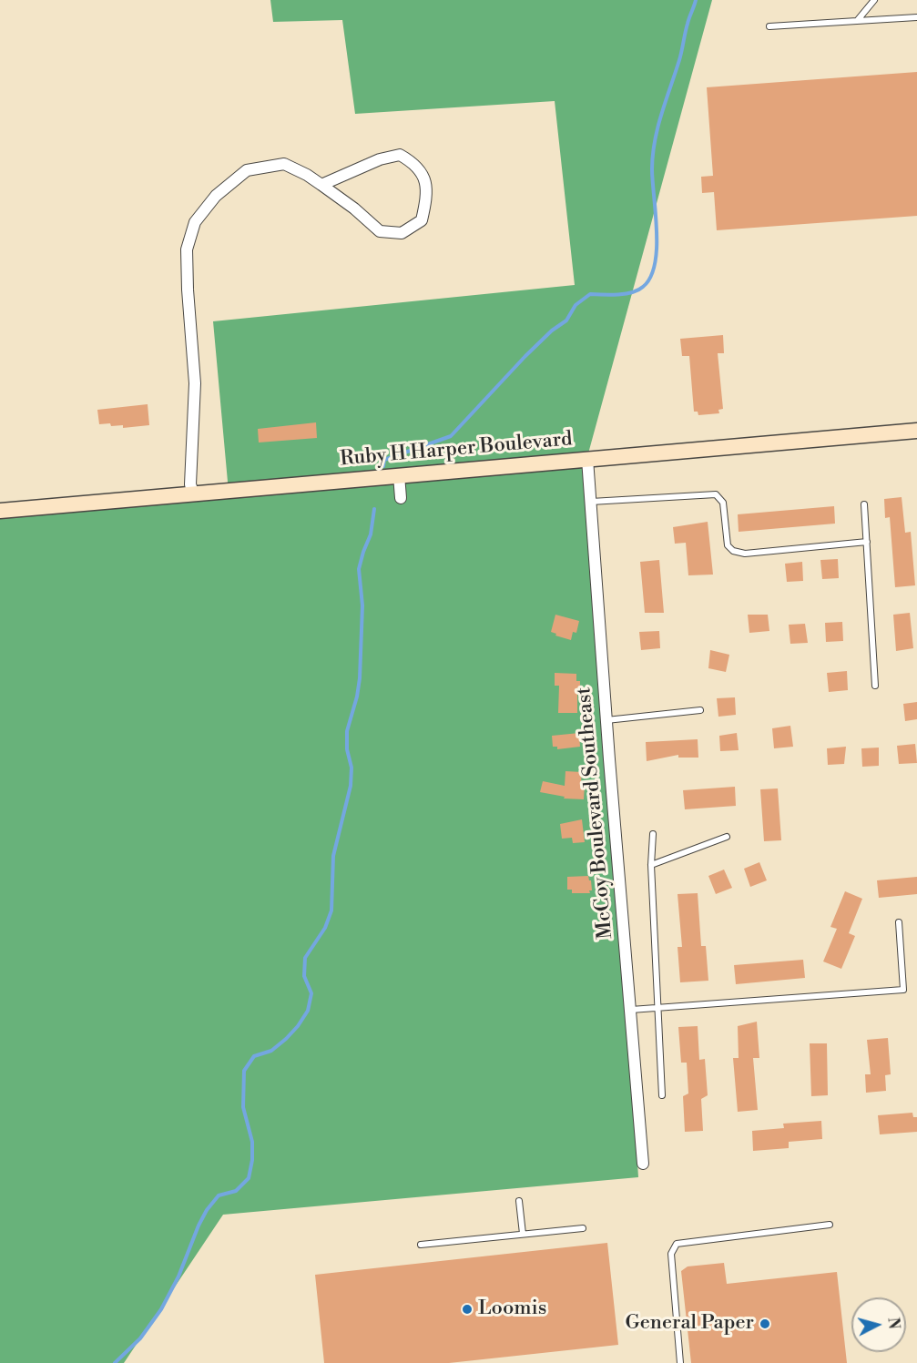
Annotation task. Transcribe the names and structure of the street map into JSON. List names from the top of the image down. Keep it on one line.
{"streets":{"street":["Ruby H Harper Boulevard","McCoy Boulevard Southeast"]},"crossings":[["Ruby H Harper Boulevard","McCoy Boulevard Southeast"]],"places":["Loomis","General Paper"],"north":"right"}
